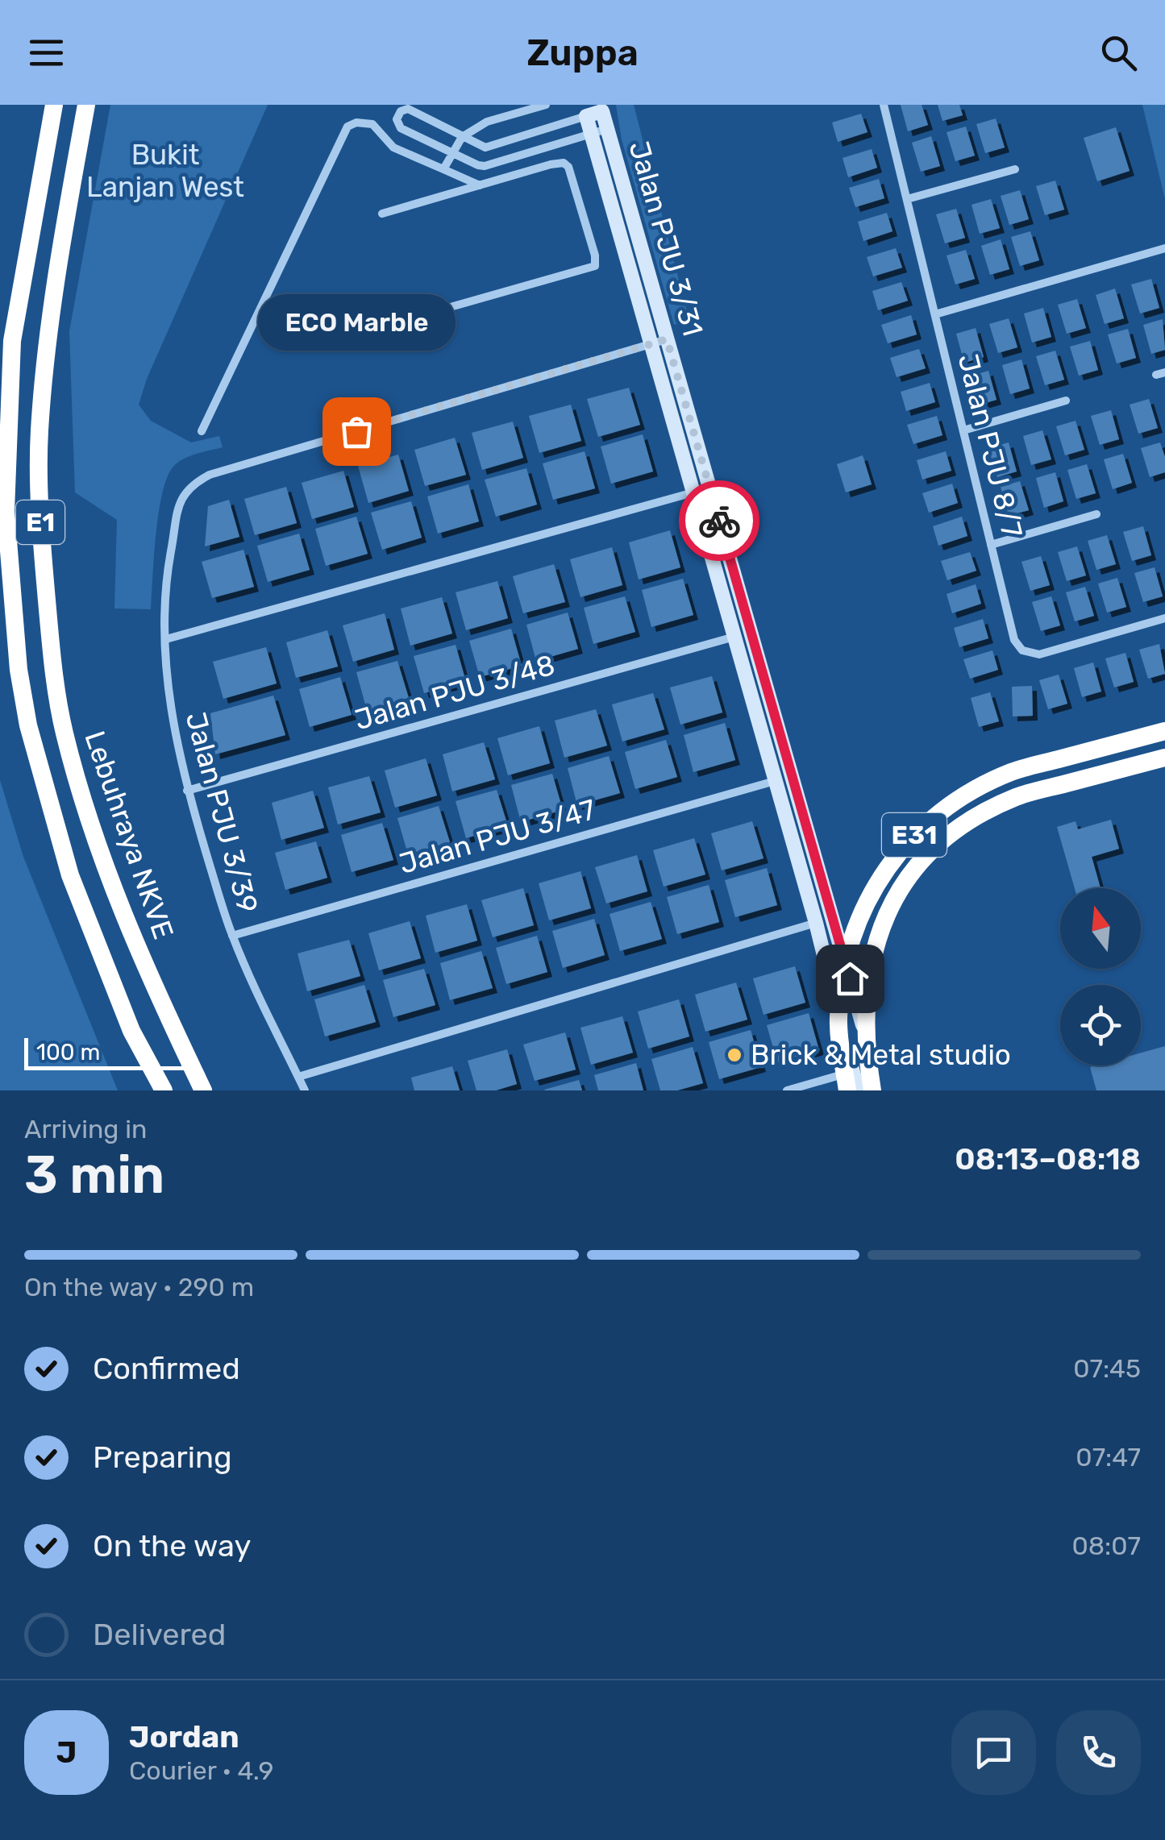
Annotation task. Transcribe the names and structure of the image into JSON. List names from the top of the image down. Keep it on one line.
{"streets":{"highway":["E1","Lebuhraya NKVE","E31"],"street":["Jalan PJU 3/31","Jalan PJU 8/7","Jalan PJU 3/48","Jalan PJU 3/39","Jalan PJU 3/47"]},"crossings":[["Jalan PJU 3/31","Jalan PJU 3/48"],["Jalan PJU 3/31","Jalan PJU 3/39"],["Jalan PJU 3/31","Jalan PJU 3/47"],["Jalan PJU 3/48","Jalan PJU 3/39"],["Jalan PJU 3/39","Jalan PJU 3/47"]],"parks":["Bukit Lanjan West"],"places":["ECO Marble","Brick & Metal studio"],"scale_bar":"100 m","north":"top","page":{"header":"Zuppa","bubble":"ECO Marble","scale":"100 m","heading":["3 min","Arriving in","08:13–08:18"],"panel":["Jordan","Courier · 4.9"],"bar":"On the way · 290 m","list":[["Confirmed","07:45"],["Preparing","07:47"],["On the way","08:07"],"Delivered"],"round":"J"}}
